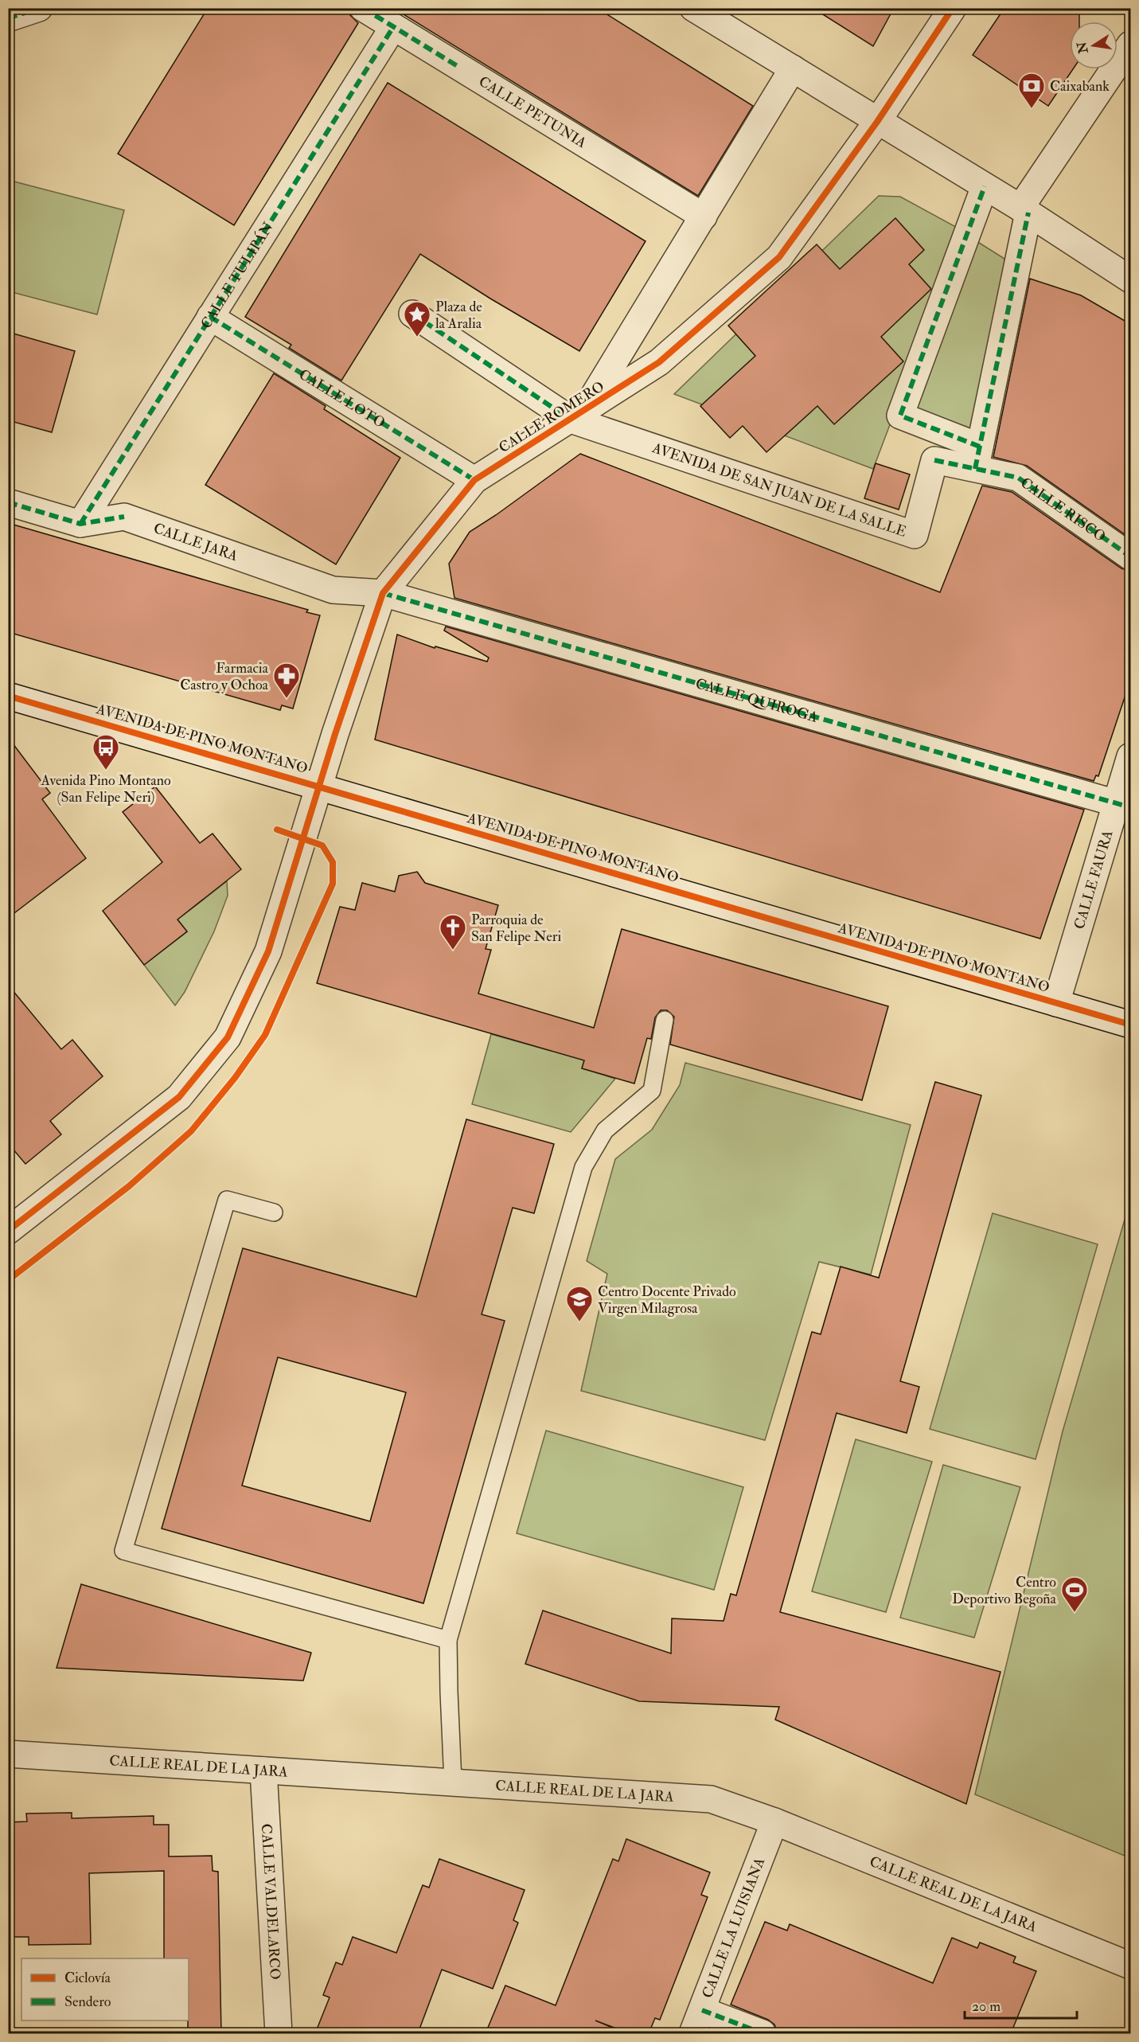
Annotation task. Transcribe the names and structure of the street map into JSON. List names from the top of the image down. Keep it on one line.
{"streets":{"street":["CALLE PETUNIA","CALLE TULIPÁN","CALLE LOTO","CALLE ROMERO","AVENIDA DE SAN JUAN DE LA SALLE","CALLE RISCO","CALLE JARA","CALLE QUIROGA","AVENIDA DE PINO MONTANO","CALLE FAURA","CALLE REAL DE LA JARA","CALLE VALDELARCO","CALLE LA LUISIANA"]},"crossings":[["CALLE PETUNIA","CALLE TULIPÁN"],["CALLE PETUNIA","CALLE ROMERO"],["CALLE TULIPÁN","CALLE LOTO"],["CALLE TULIPÁN","CALLE JARA"],["CALLE LOTO","CALLE ROMERO"],["CALLE ROMERO","AVENIDA DE SAN JUAN DE LA SALLE"],["CALLE ROMERO","CALLE JARA"],["CALLE ROMERO","CALLE QUIROGA"],["CALLE ROMERO","AVENIDA DE PINO MONTANO"],["AVENIDA DE SAN JUAN DE LA SALLE","CALLE RISCO"],["CALLE JARA","CALLE QUIROGA"],["CALLE QUIROGA","CALLE FAURA"],["AVENIDA DE PINO MONTANO","CALLE FAURA"],["CALLE REAL DE LA JARA","CALLE VALDELARCO"],["CALLE REAL DE LA JARA","CALLE LA LUISIANA"]],"places":{"bank":["Caixabank"],"place":["Plaza de la Aralia"],"pharmacy":["Farmacia Castro y Ochoa"],"bus stop":["Avenida Pino Montano (San Felipe Neri)"],"church":["Parroquia de San Felipe Neri"],"school or university":["Centro Docente Privado Virgen Milagrosa"],"sports":["Centro Deportivo Begoña"]},"legend":["Ciclovía","Sendero"],"scale_bar":"20 m","north":"left"}
